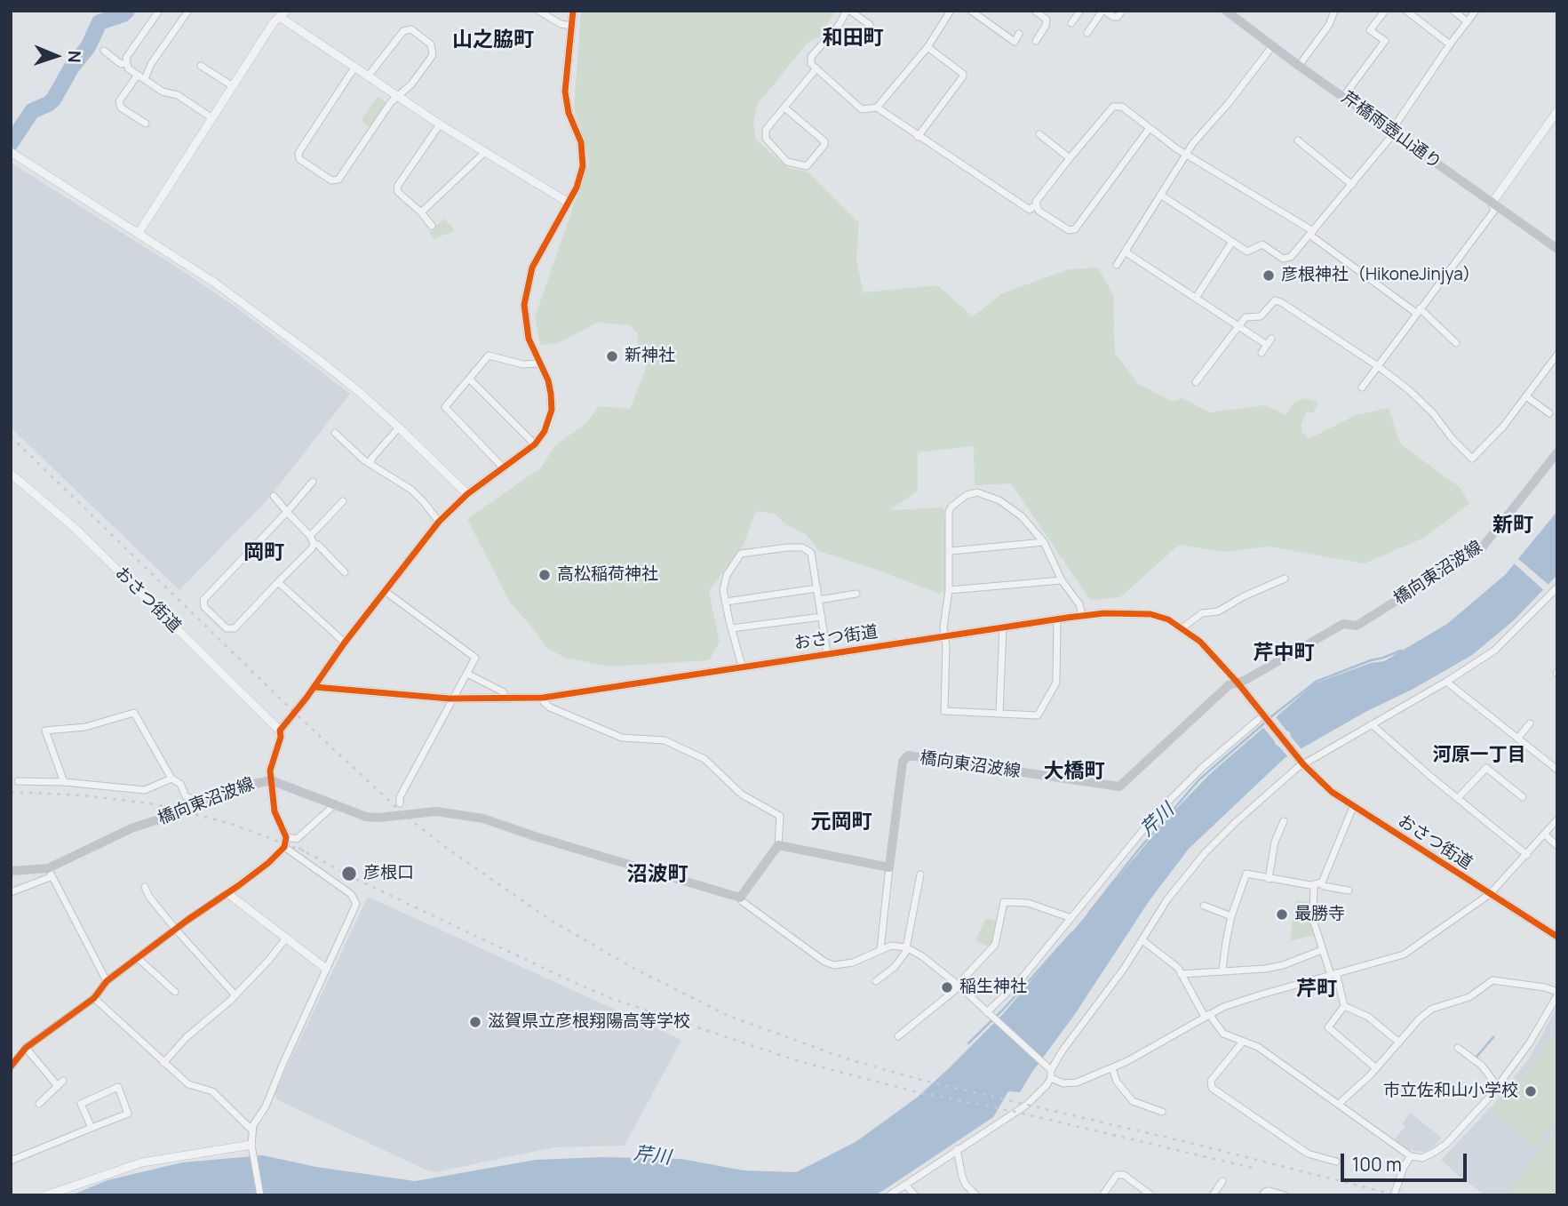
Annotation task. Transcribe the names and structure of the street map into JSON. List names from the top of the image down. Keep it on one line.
{"streets":{"main road":["芹橋雨壺山通り","橋向東沼波線"],"street":["おさつ街道"]},"crossings":[["橋向東沼波線","おさつ街道"]],"districts":["和田町","山之脇町","新町","岡町","芹中町","河原一丁目","大橋町","元岡町","沼波町","芹町"],"water":["芹川"],"places":["彦根神社（HikoneJinjya）","新神社","高松稲荷神社","彦根口","最勝寺","稲生神社","滋賀県立彦根翔陽高等学校","市立佐和山小学校"],"scale_bar":"100 m","north":"right"}
